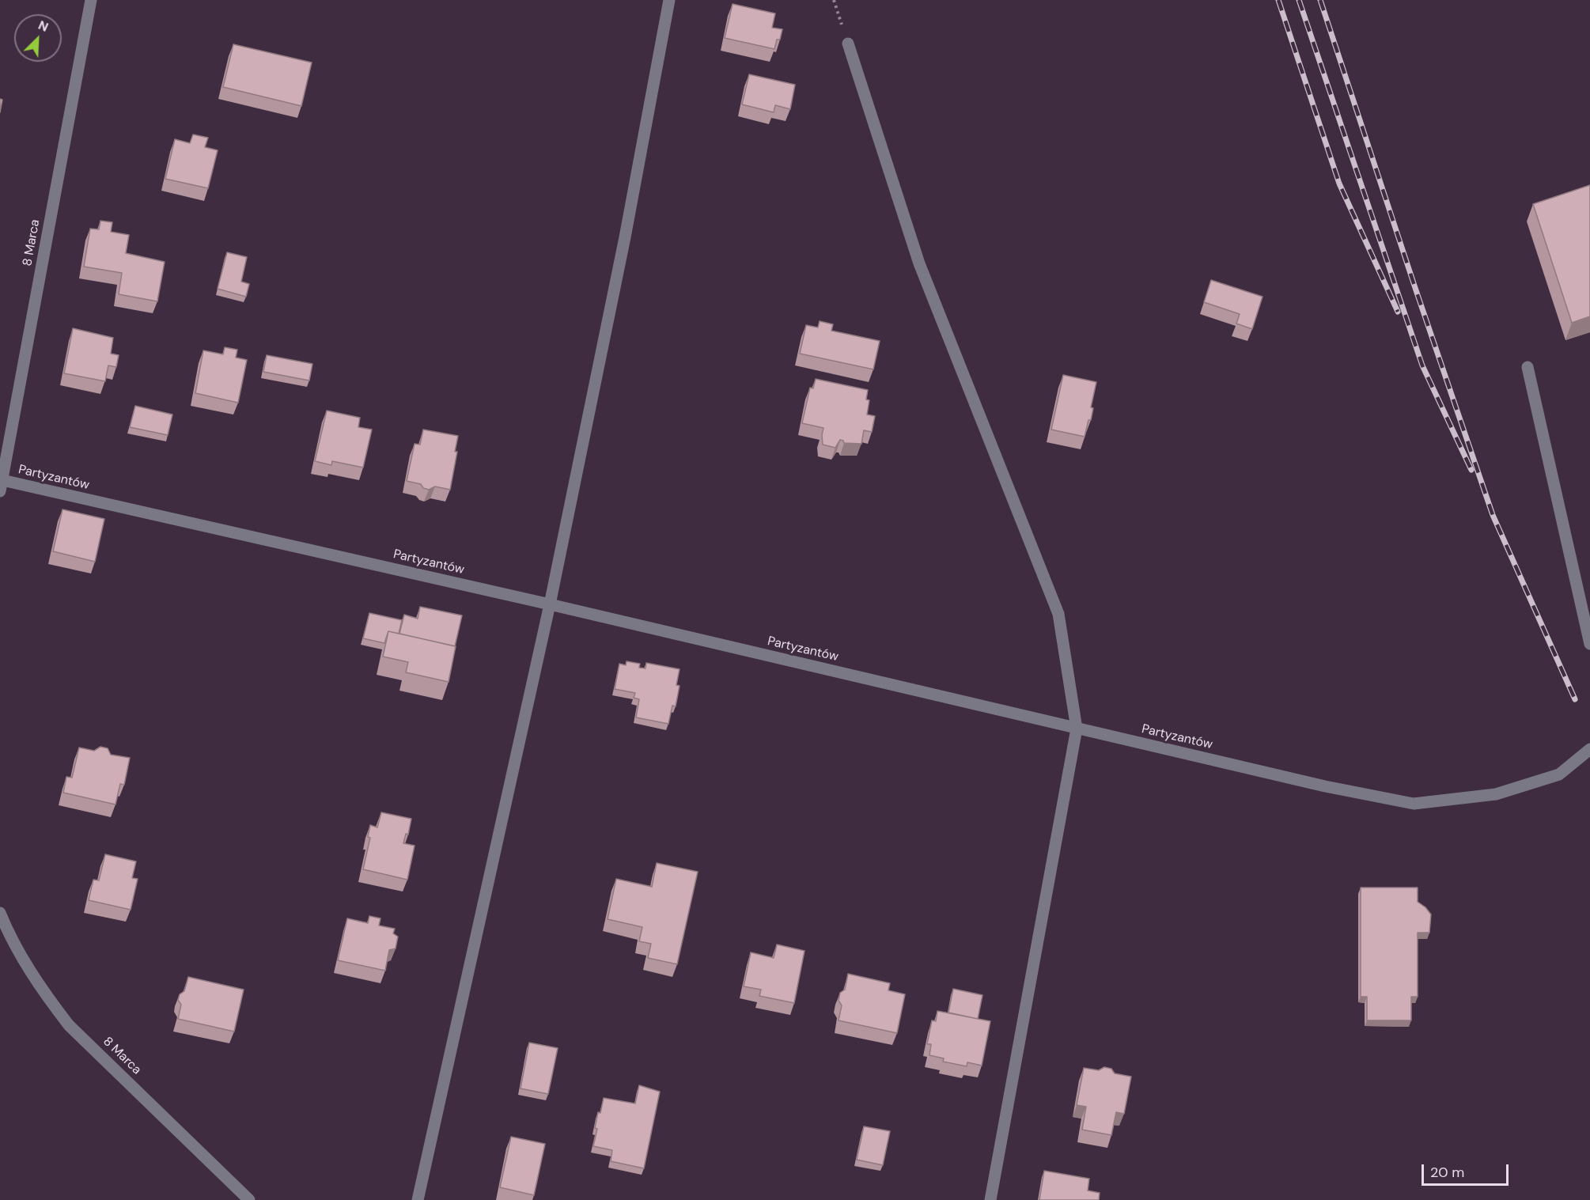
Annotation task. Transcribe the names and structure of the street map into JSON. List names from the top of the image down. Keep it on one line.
{"streets":{"street":["8 Marca","Partyzantów"]},"crossings":[["8 Marca","Partyzantów"]],"scale_bar":"20 m","north":"top right"}
